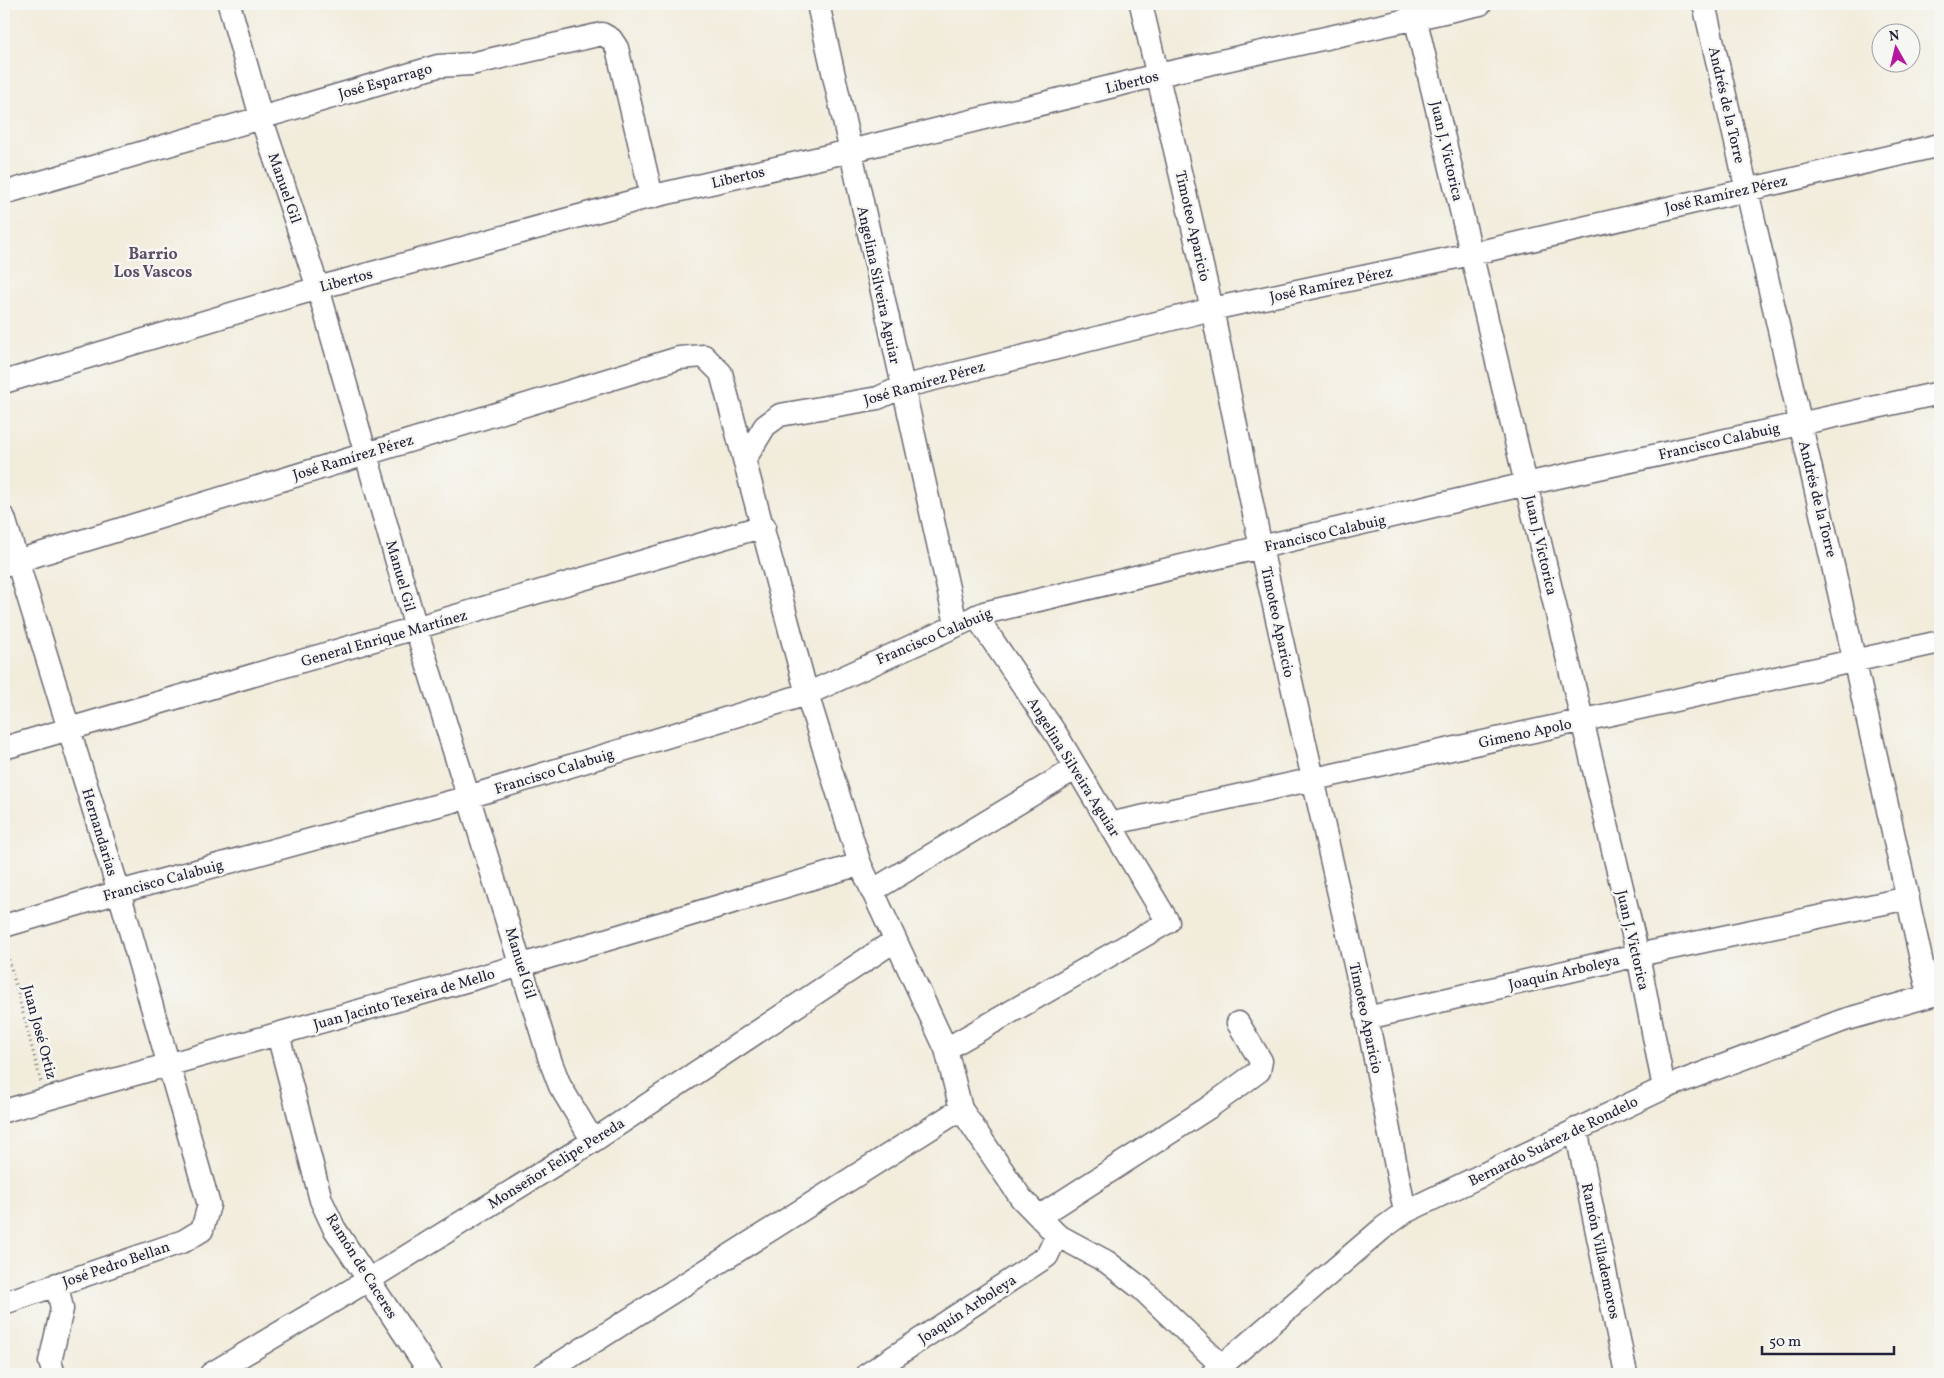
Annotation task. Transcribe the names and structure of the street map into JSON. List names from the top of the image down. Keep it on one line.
{"streets":{"street":["José Esparrago","Libertos","Andrés de la Torre","Juan J. Victorica","Manuel Gil","José Ramírez Pérez","Timoteo Aparicio","Angelina Silveira Aguiar","Francisco Calabuig","General Enrique Martínez","Gimeno Apolo","Hernandarias","Joaquín Arboleya","Juan Jacinto Texeira de Mello","Bernardo Suárez de Rondelo","Monseñor Felipe Pereda","Ramón Villademoros","José Pedro Bellan","Ramón de Caceres"],"path":["Juan José Ortiz"]},"crossings":[["José Esparrago","Libertos"],["José Esparrago","Manuel Gil"],["Libertos","Juan J. Victorica"],["Libertos","Manuel Gil"],["Libertos","Timoteo Aparicio"],["Libertos","Angelina Silveira Aguiar"],["Andrés de la Torre","José Ramírez Pérez"],["Andrés de la Torre","Francisco Calabuig"],["Andrés de la Torre","Gimeno Apolo"],["Andrés de la Torre","Joaquín Arboleya"],["Andrés de la Torre","Bernardo Suárez de Rondelo"],["Juan J. Victorica","José Ramírez Pérez"],["Juan J. Victorica","Francisco Calabuig"],["Juan J. Victorica","Gimeno Apolo"],["Juan J. Victorica","Joaquín Arboleya"],["Juan J. Victorica","Bernardo Suárez de Rondelo"],["Manuel Gil","José Ramírez Pérez"],["Manuel Gil","Francisco Calabuig"],["Manuel Gil","General Enrique Martínez"],["Manuel Gil","Juan Jacinto Texeira de Mello"],["Manuel Gil","Monseñor Felipe Pereda"],["José Ramírez Pérez","Timoteo Aparicio"],["José Ramírez Pérez","Angelina Silveira Aguiar"],["José Ramírez Pérez","Hernandarias"],["Timoteo Aparicio","Francisco Calabuig"],["Timoteo Aparicio","Gimeno Apolo"],["Timoteo Aparicio","Joaquín Arboleya"],["Timoteo Aparicio","Bernardo Suárez de Rondelo"],["Angelina Silveira Aguiar","Francisco Calabuig"],["Angelina Silveira Aguiar","Gimeno Apolo"],["Francisco Calabuig","Hernandarias"],["General Enrique Martínez","Hernandarias"],["Hernandarias","Juan Jacinto Texeira de Mello"],["Hernandarias","José Pedro Bellan"],["Juan Jacinto Texeira de Mello","Juan José Ortiz"],["Juan Jacinto Texeira de Mello","Ramón de Caceres"],["Bernardo Suárez de Rondelo","Ramón Villademoros"],["Monseñor Felipe Pereda","Ramón de Caceres"]],"districts":["Barrio Los Vascos"],"scale_bar":"50 m","north":"top"}
